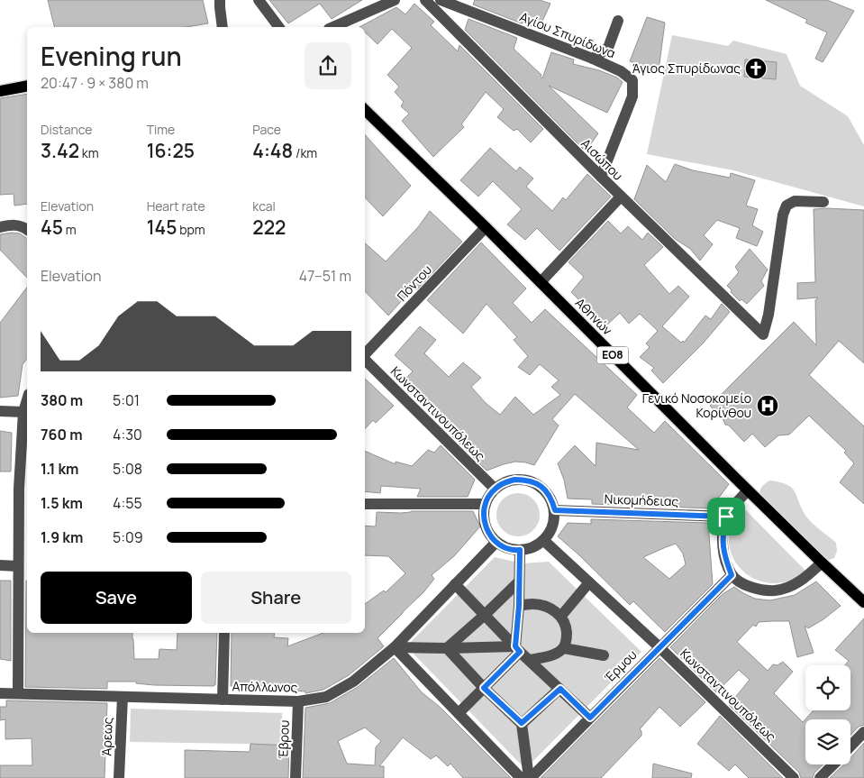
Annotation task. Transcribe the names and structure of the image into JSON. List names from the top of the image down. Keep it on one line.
{"streets":{"main road":["Αθηνών","ΕΟ8"],"street":["Αγίου Σπυρίδωνα","Αισώπου","Πόντου","Κωνσταντινουπόλεως","Νικομήδειας","Έρμου","Απόλλωνος","Άρεως","Έβρου"]},"crossings":[["Αγίου Σπυρίδωνα","Αισώπου"],["Πόντου","Αθηνών"],["Κωνσταντινουπόλεως","Νικομήδειας"],["Κωνσταντινουπόλεως","Έρμου"],["Κωνσταντινουπόλεως","Απόλλωνος"],["Νικομήδειας","Απόλλωνος"],["Απόλλωνος","Άρεως"],["Απόλλωνος","Έβρου"]],"places":{"church":["Άγιος Σπυρίδωνας"],"hospital":["Γενικό Νοσοκομείο Κορίνθου"]},"page":{"heading":["Evening run","20:47 · 9 × 380 m"],"stats":[["Distance","3.42 km"],["Time","16:25"],["Pace","4:48 /km"],["Elevation","45 m"],["Heart rate","145 bpm"],["kcal","222"]],"chart":["Elevation","47–51 m"],"list":[{"name":"380 m","note":"5:01"},{"name":"760 m","note":"4:30"},{"name":"1.1 km","note":"5:08"},{"name":"1.5 km","note":"4:55"},{"name":"1.9 km","note":"5:09"}],"buttons":["Save","Share"]}}
